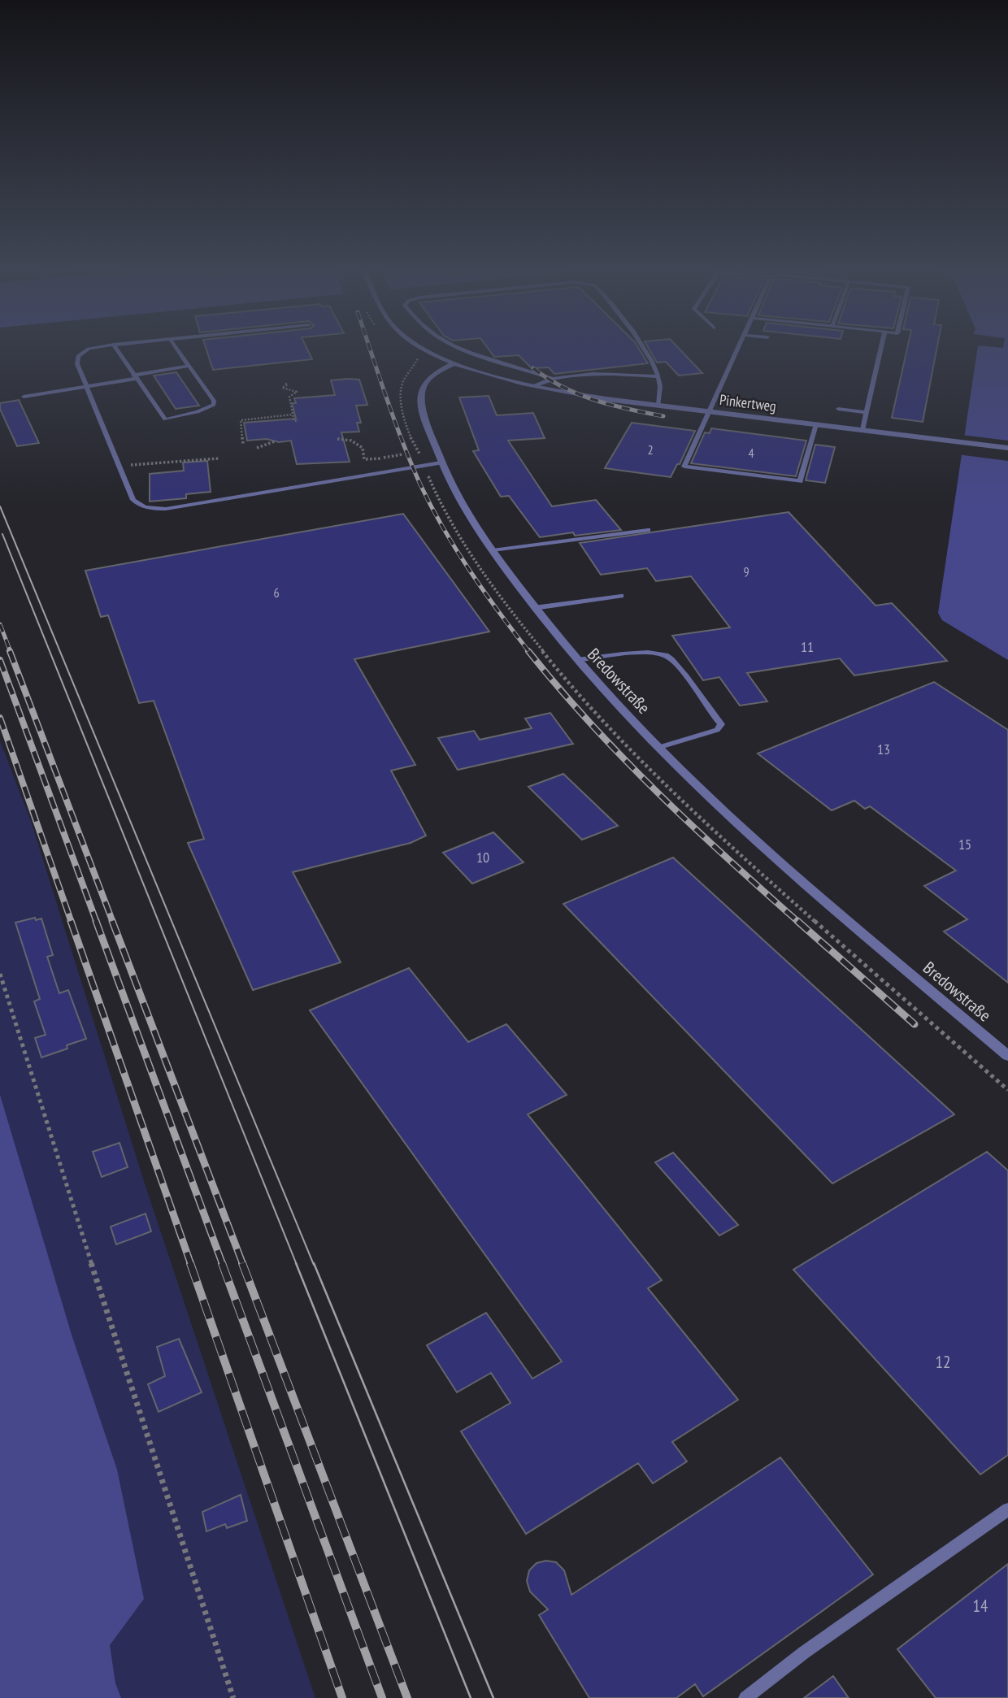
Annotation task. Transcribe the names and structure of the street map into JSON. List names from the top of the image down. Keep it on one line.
{"streets":{"street":["Pinkertweg","Bredowstraße"]},"crossings":[["Pinkertweg","Bredowstraße"]],"house_numbers":["2","4","9","6","11","13","15","10","12","14"]}
